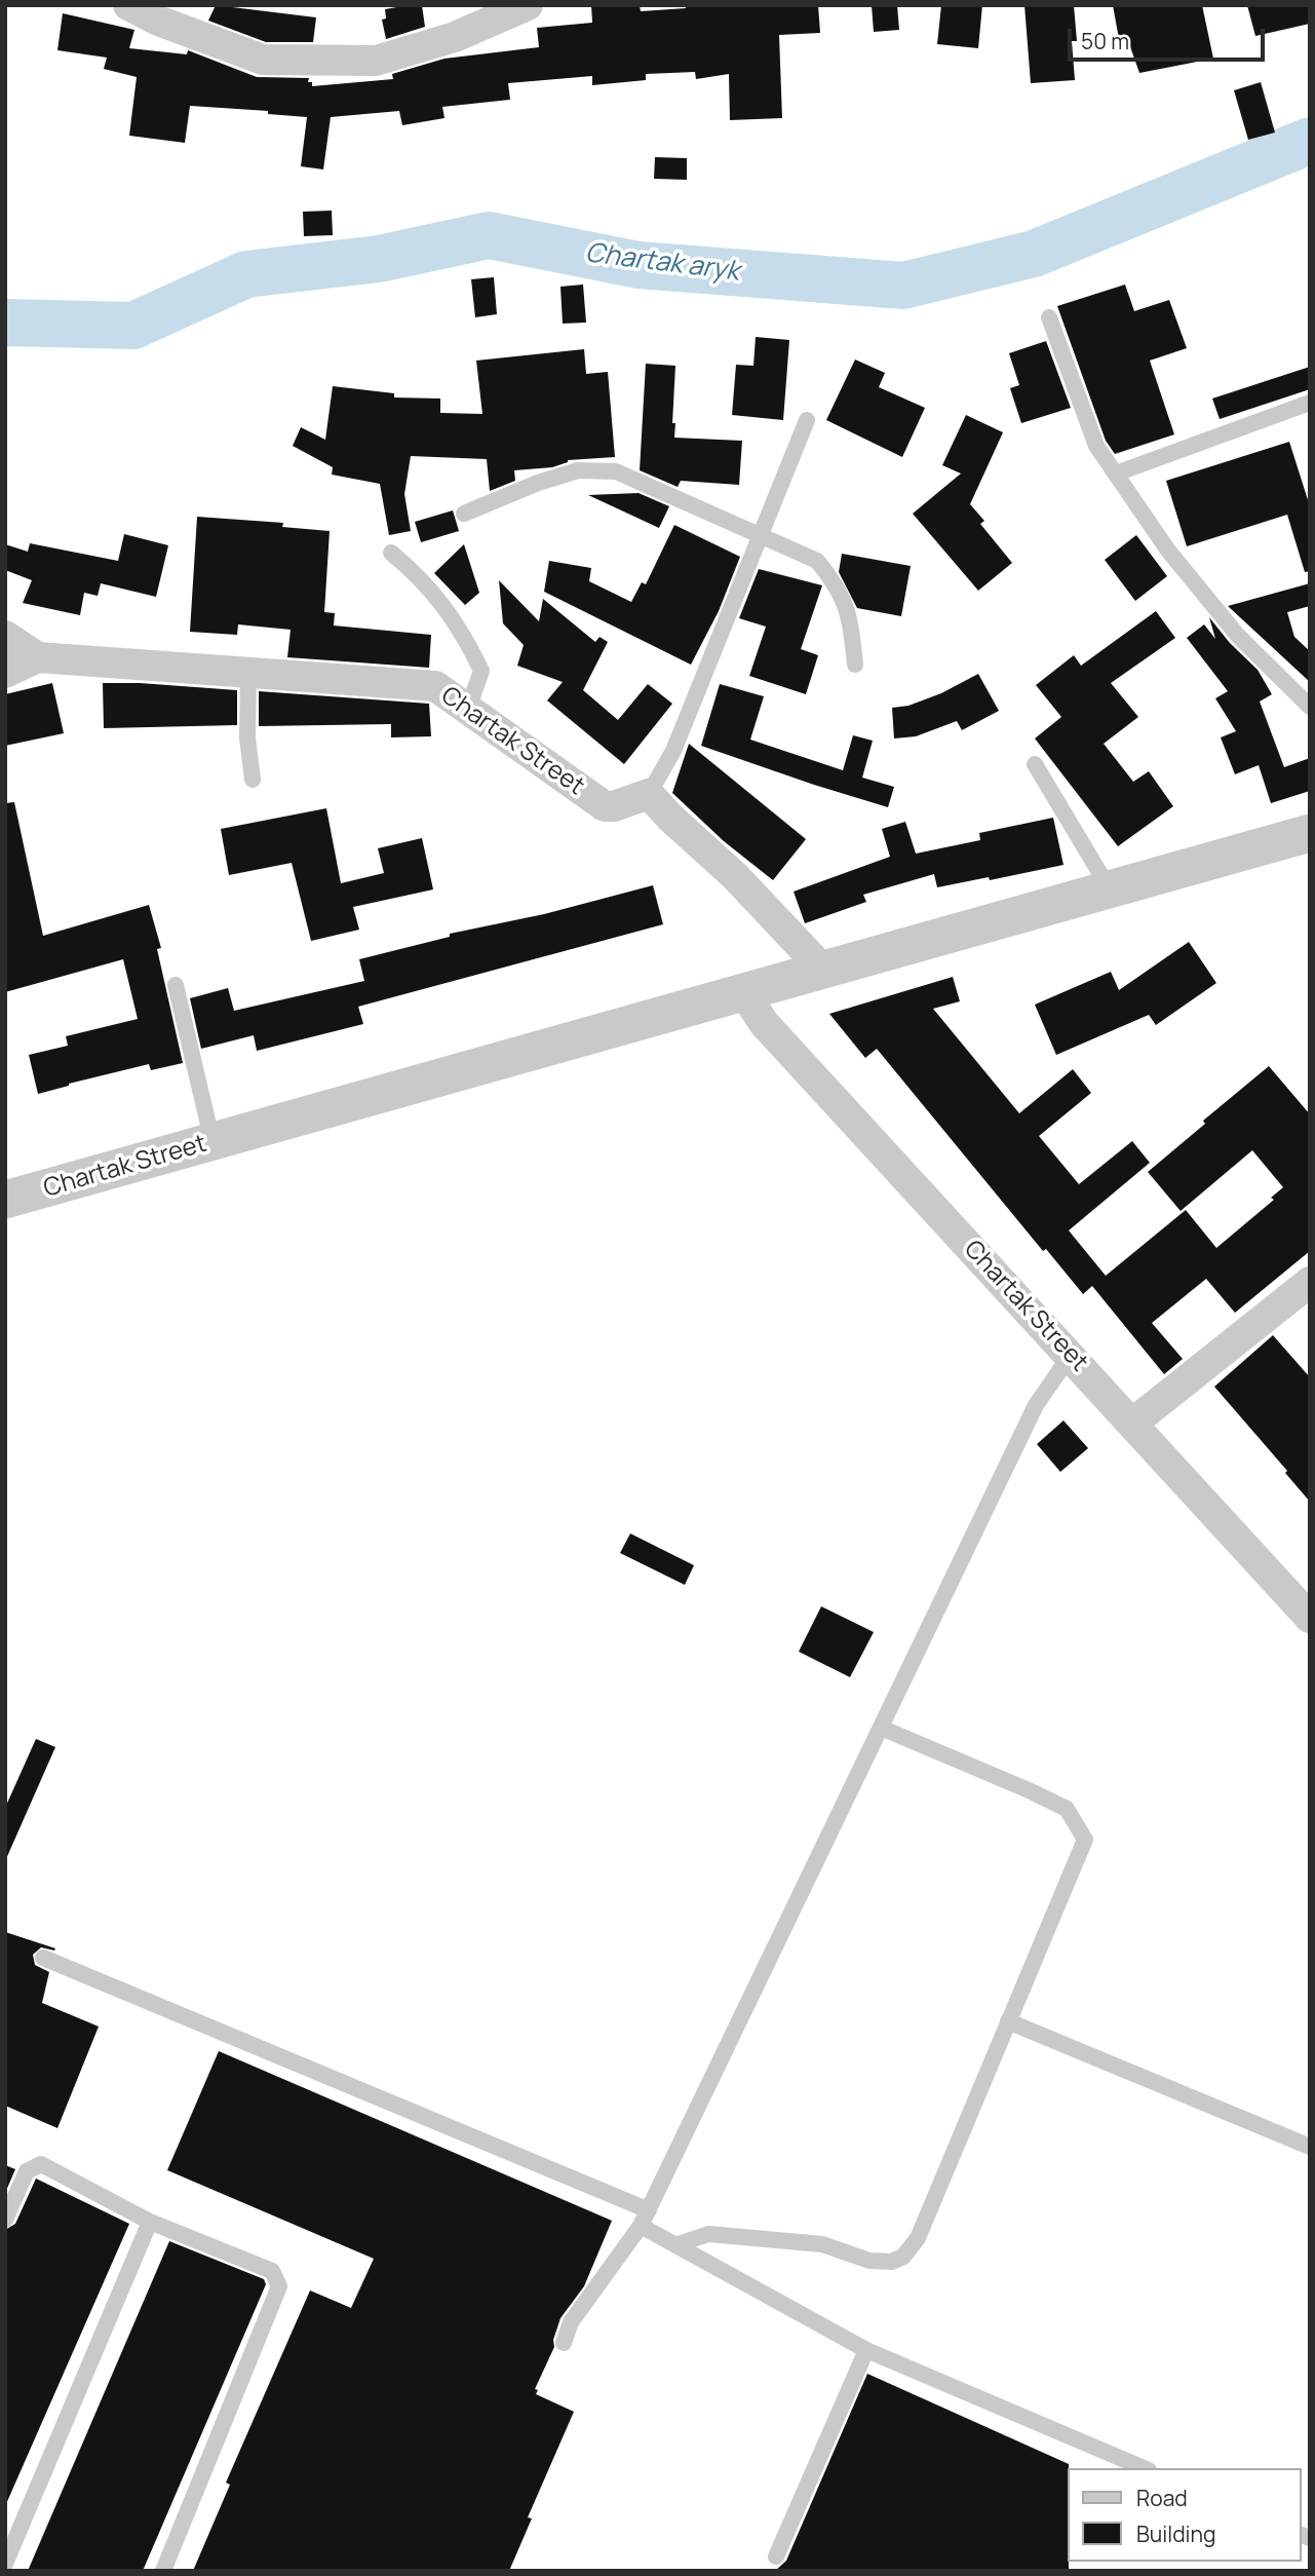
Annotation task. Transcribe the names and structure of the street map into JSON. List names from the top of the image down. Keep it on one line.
{"streets":{"street":["Chartak Street"]},"water":["Chartak aryk"],"legend":["Road","Building"],"scale_bar":"50 m"}
